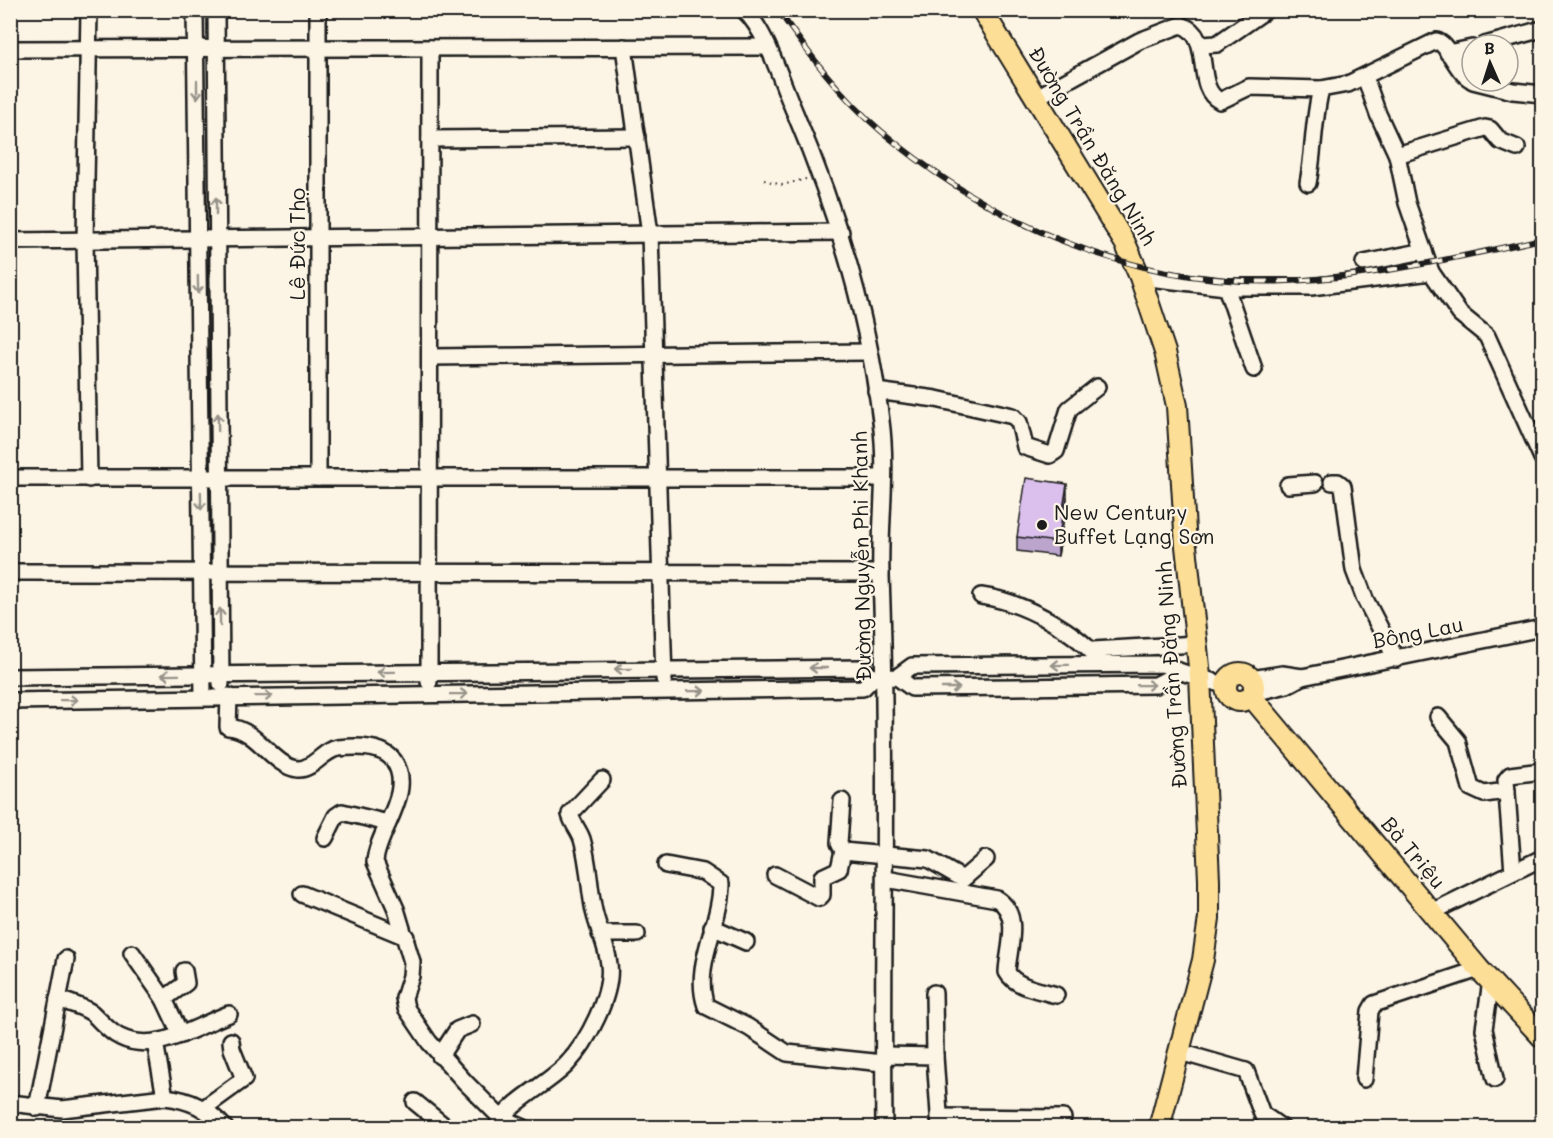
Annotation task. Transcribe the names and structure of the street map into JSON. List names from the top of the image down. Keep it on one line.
{"streets":{"main road":["Đường Trần Đăng Ninh","Bà Triệu"],"street":["Lê Đức Thọ","Đường Nguyễn Phi Khanh","Bông Lau"]},"crossings":[["Bông Lau","Bà Triệu"]],"places":["New Century Buffet Lạng Sơn"],"north":"top"}
